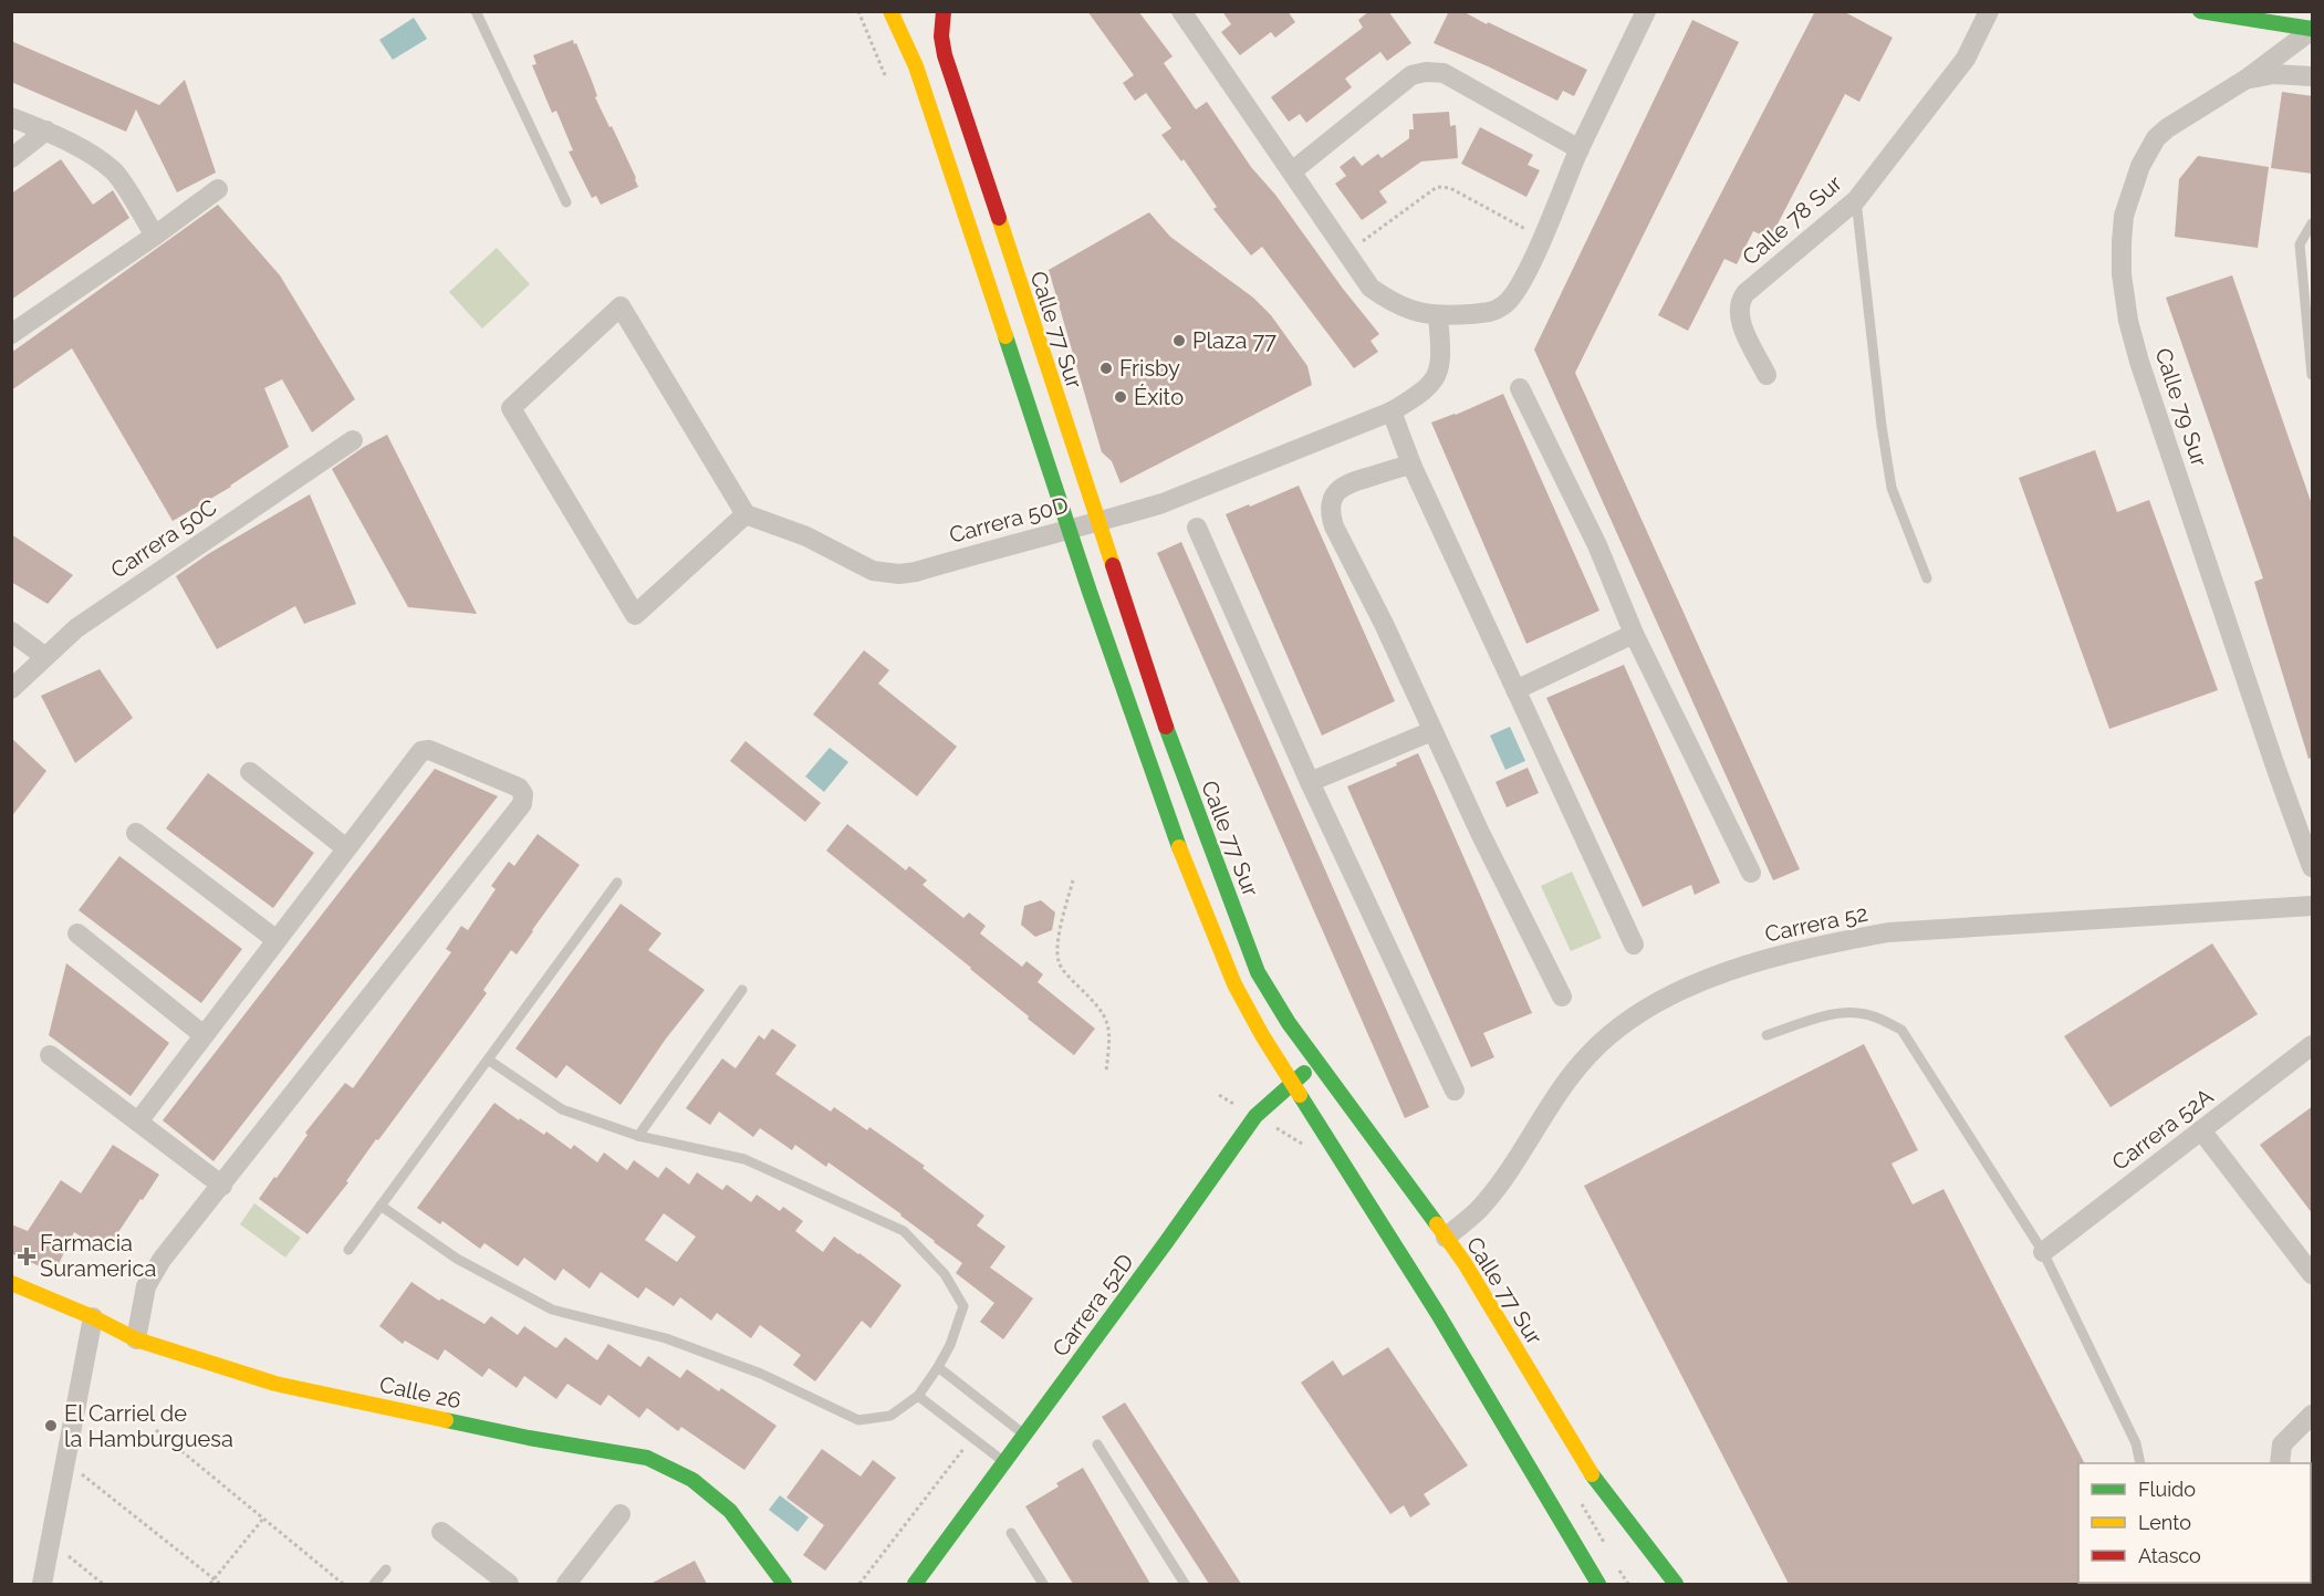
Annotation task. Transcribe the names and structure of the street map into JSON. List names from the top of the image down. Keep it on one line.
{"streets":{"main road":["Calle 77 Sur","Carrera 52D","Calle 26"],"street":["Calle 78 Sur","Calle 79 Sur","Carrera 50D","Carrera 50C","Carrera 52","Carrera 52A"]},"crossings":[["Calle 77 Sur","Carrera 50D"],["Calle 77 Sur","Carrera 52"],["Calle 77 Sur","Carrera 52D"]],"places":{"other":["Plaza 77","Frisby","Éxito","El Carriel de la Hamburguesa"],"health":["Farmacia Suramerica"]},"legend":["Fluido","Lento","Atasco"]}
